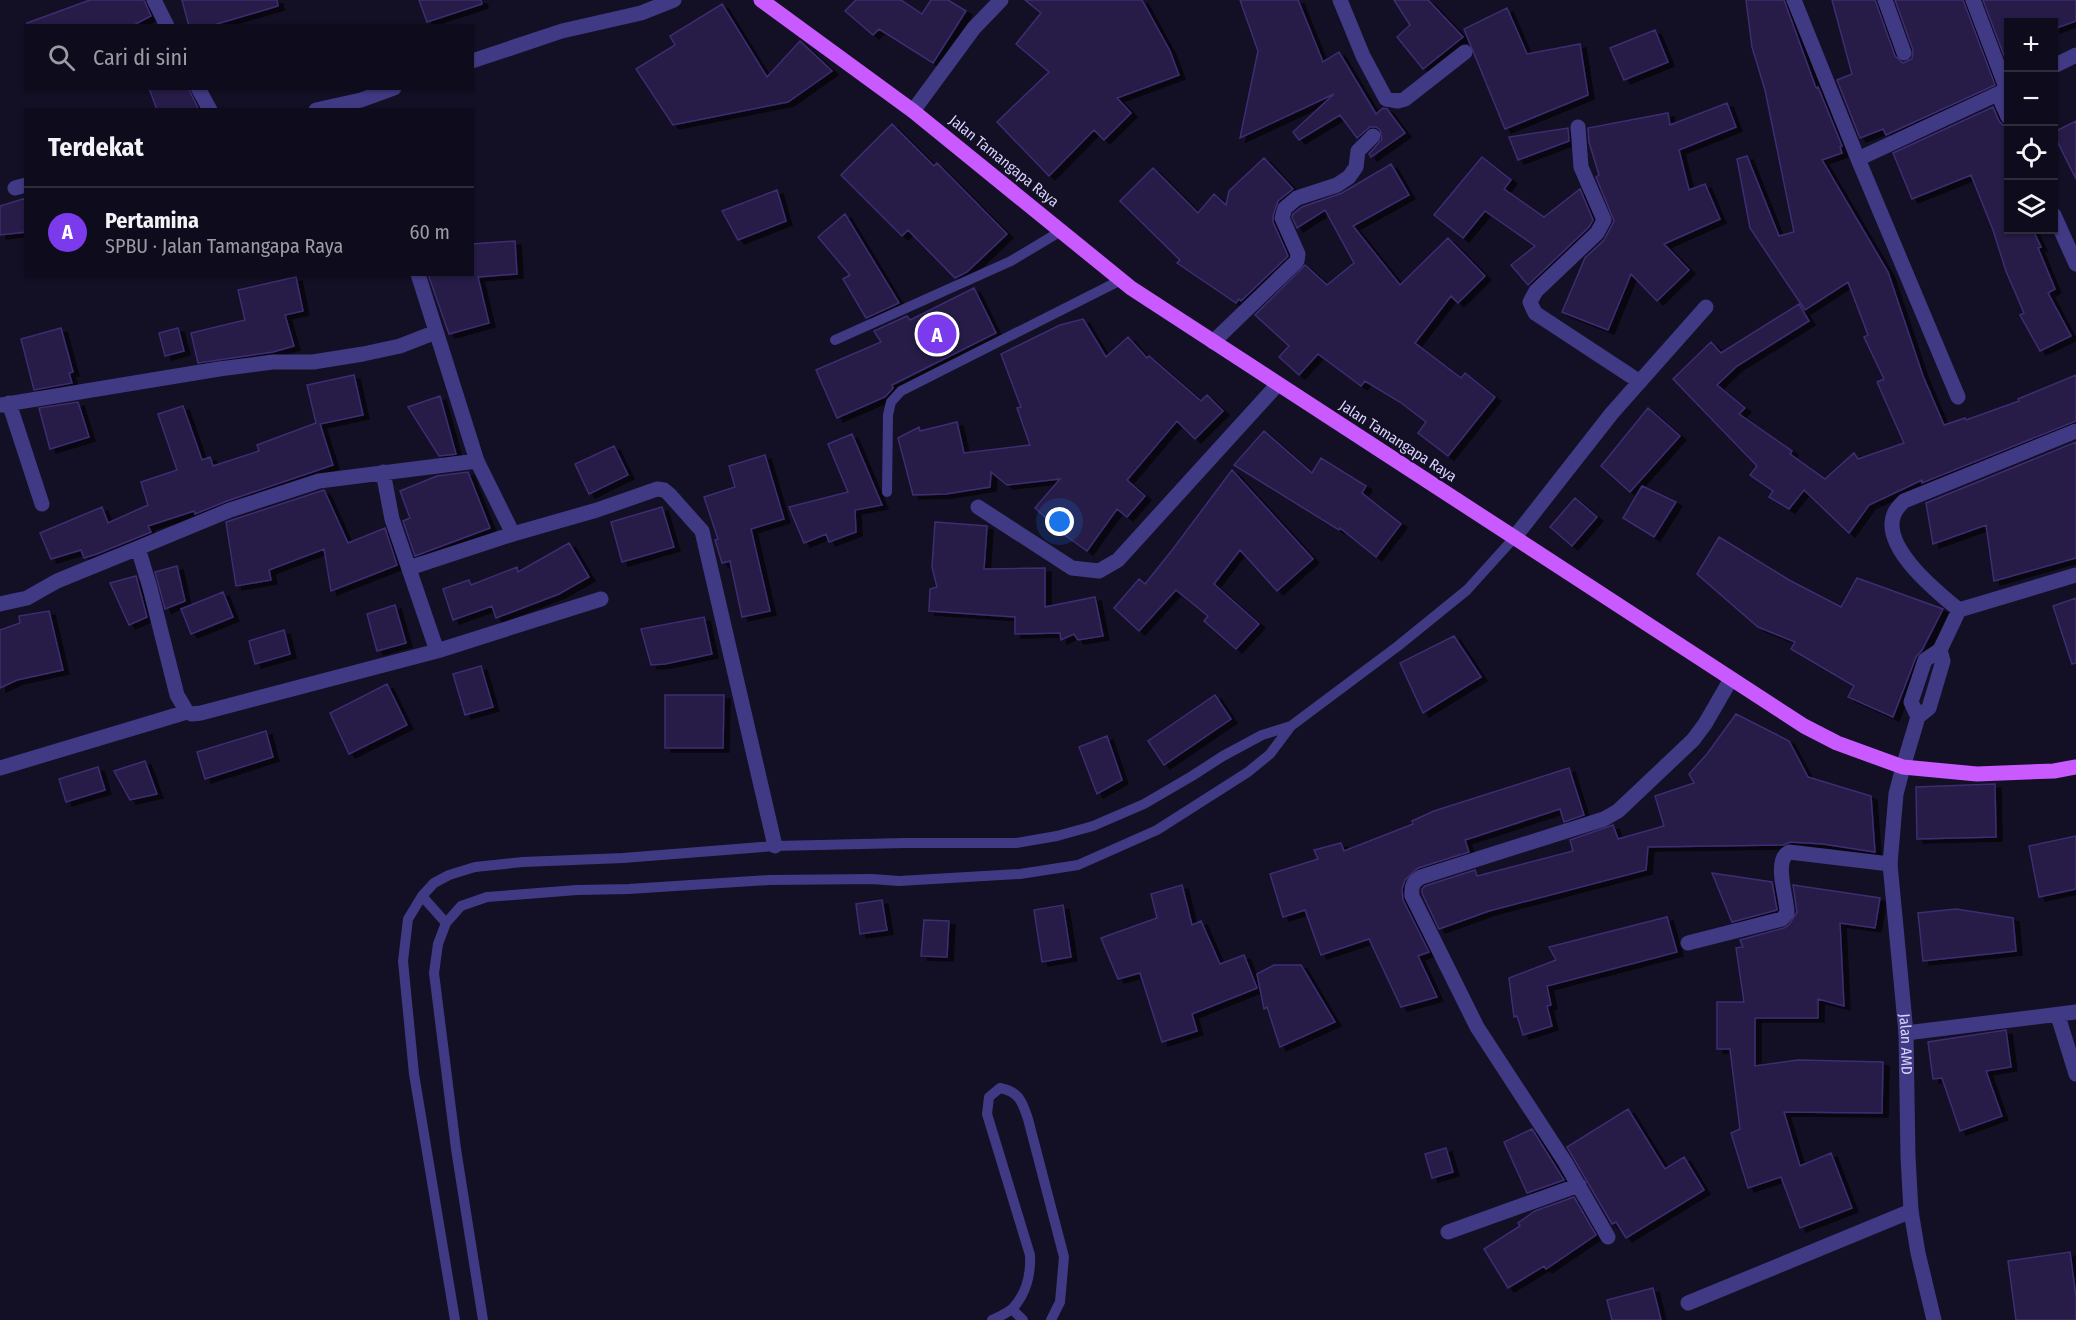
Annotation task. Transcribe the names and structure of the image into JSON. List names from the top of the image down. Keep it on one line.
{"streets":{"main road":["Jalan Tamangapa Raya"],"street":["Jalan AMD"]},"crossings":[["Jalan Tamangapa Raya","Jalan AMD"]],"page":{"map_buttons":["+","−"],"search":"Cari di sini","heading":"Terdekat","list":[{"mark":"A","name":"Pertamina","note":"SPBU · Jalan Tamangapa Raya","value":"60 m"}],"pins":"A"}}
